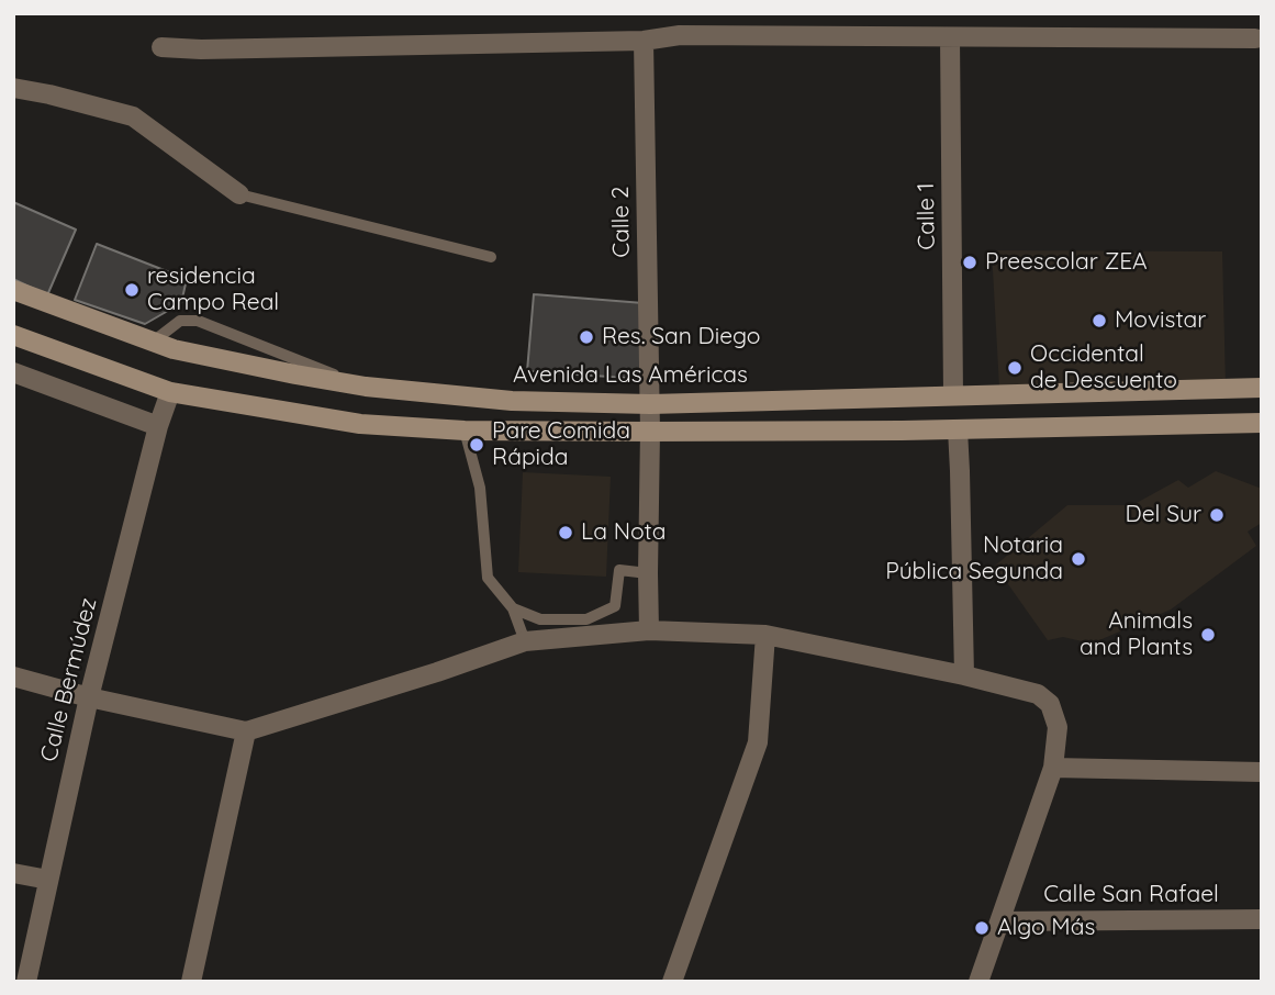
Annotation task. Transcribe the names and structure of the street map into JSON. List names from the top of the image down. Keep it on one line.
{"streets":{"street":["Calle 1","Calle 2","Avenida Las Américas","Calle Bermúdez","Calle San Rafael"]},"crossings":[["Calle 1","Avenida Las Américas"],["Calle 2","Avenida Las Américas"]],"places":["Preescolar ZEA","residencia Campo Real","Movistar","Res. San Diego","Occidental de Descuento","Pare Comida Rápida","Del Sur","La Nota","Notaria Pública Segunda","Animals and Plants","Algo Más"]}
